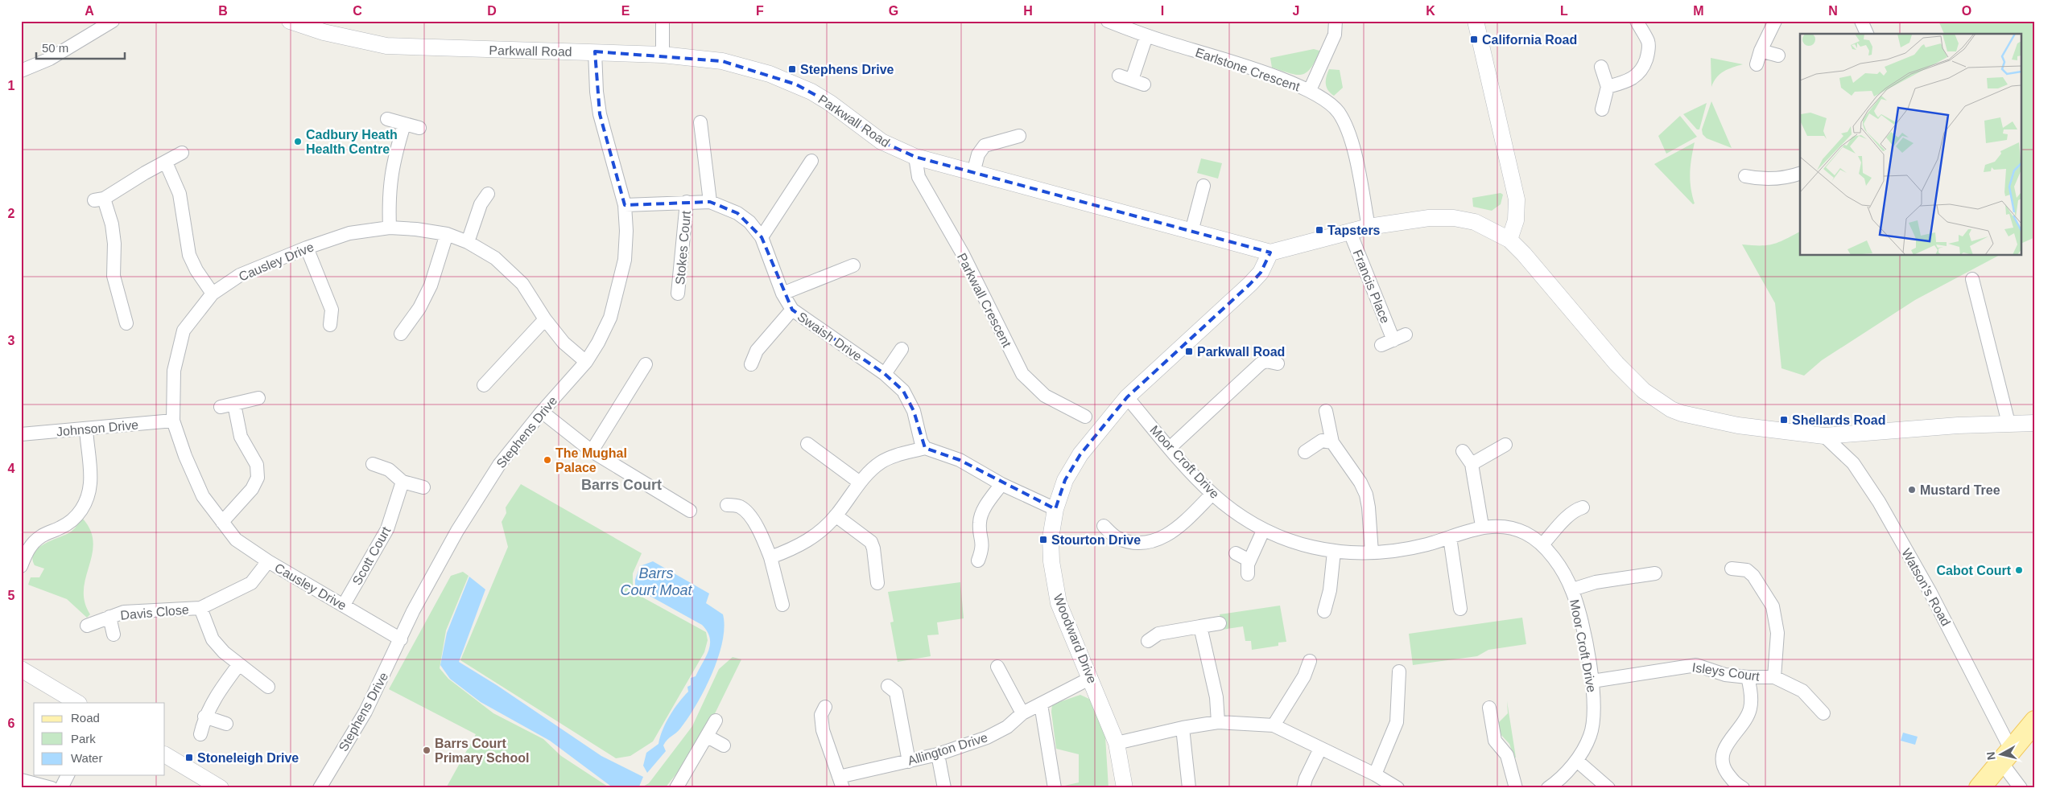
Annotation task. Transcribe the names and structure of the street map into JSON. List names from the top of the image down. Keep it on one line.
{"streets":{"street":["Parkwall Road","Earlstone Crescent","Stokes Court","Causley Drive","Francis Place","Parkwall Crescent","Swaish Drive","Johnson Drive","Stephens Drive","Moor Croft Drive","Scott Court","Watson's Road","Davis Close","Woodward Drive","Isleys Court","Allington Drive"]},"crossings":[["Parkwall Road","Earlstone Crescent"],["Parkwall Road","Francis Place"],["Parkwall Road","Parkwall Crescent"],["Parkwall Road","Stephens Drive"],["Parkwall Road","Woodward Drive"],["Stokes Court","Swaish Drive"],["Causley Drive","Johnson Drive"],["Causley Drive","Stephens Drive"],["Causley Drive","Scott Court"],["Causley Drive","Davis Close"],["Swaish Drive","Stephens Drive"],["Moor Croft Drive","Woodward Drive"],["Moor Croft Drive","Isleys Court"],["Woodward Drive","Allington Drive"]],"districts":["Barrs Court"],"water":["Barrs Court Moat"],"places":{"transit":["California Road","Stephens Drive","Tapsters","Parkwall Road","Shellards Road","Stourton Drive","Stoneleigh Drive"],"other":["Cadbury Heath Health Centre","The Mughal Palace","Mustard Tree","Cabot Court","Barrs Court Primary School"]},"legend":["Road","Park","Water"],"scale_bar":"50 m","north":"left","grid":{"columns":["A","B","C","D","E","F","G","H","I","J","K","L","M","N","O"],"rows":["1","2","3","4","5","6"]}}
